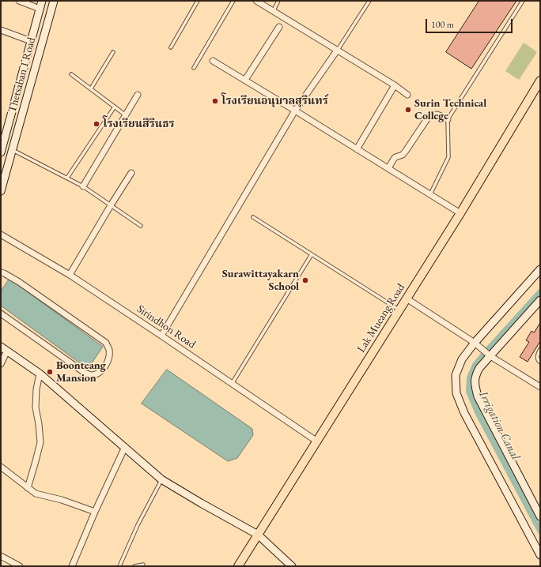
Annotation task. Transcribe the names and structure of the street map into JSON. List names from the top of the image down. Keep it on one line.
{"streets":{"main road":["Lak Mueang Road"],"street":["Thetsaban 1 Road","Sirindhon Road"]},"crossings":[["Lak Mueang Road","Sirindhon Road"]],"water":["Irrigation Canal"],"places":["โรงเรียนอนุบาลสุรินทร์","Surin Technical College","โรงเรียนสิรินธร","Surawittayakarn School","Boonteang Mansion"],"scale_bar":"100 m"}
